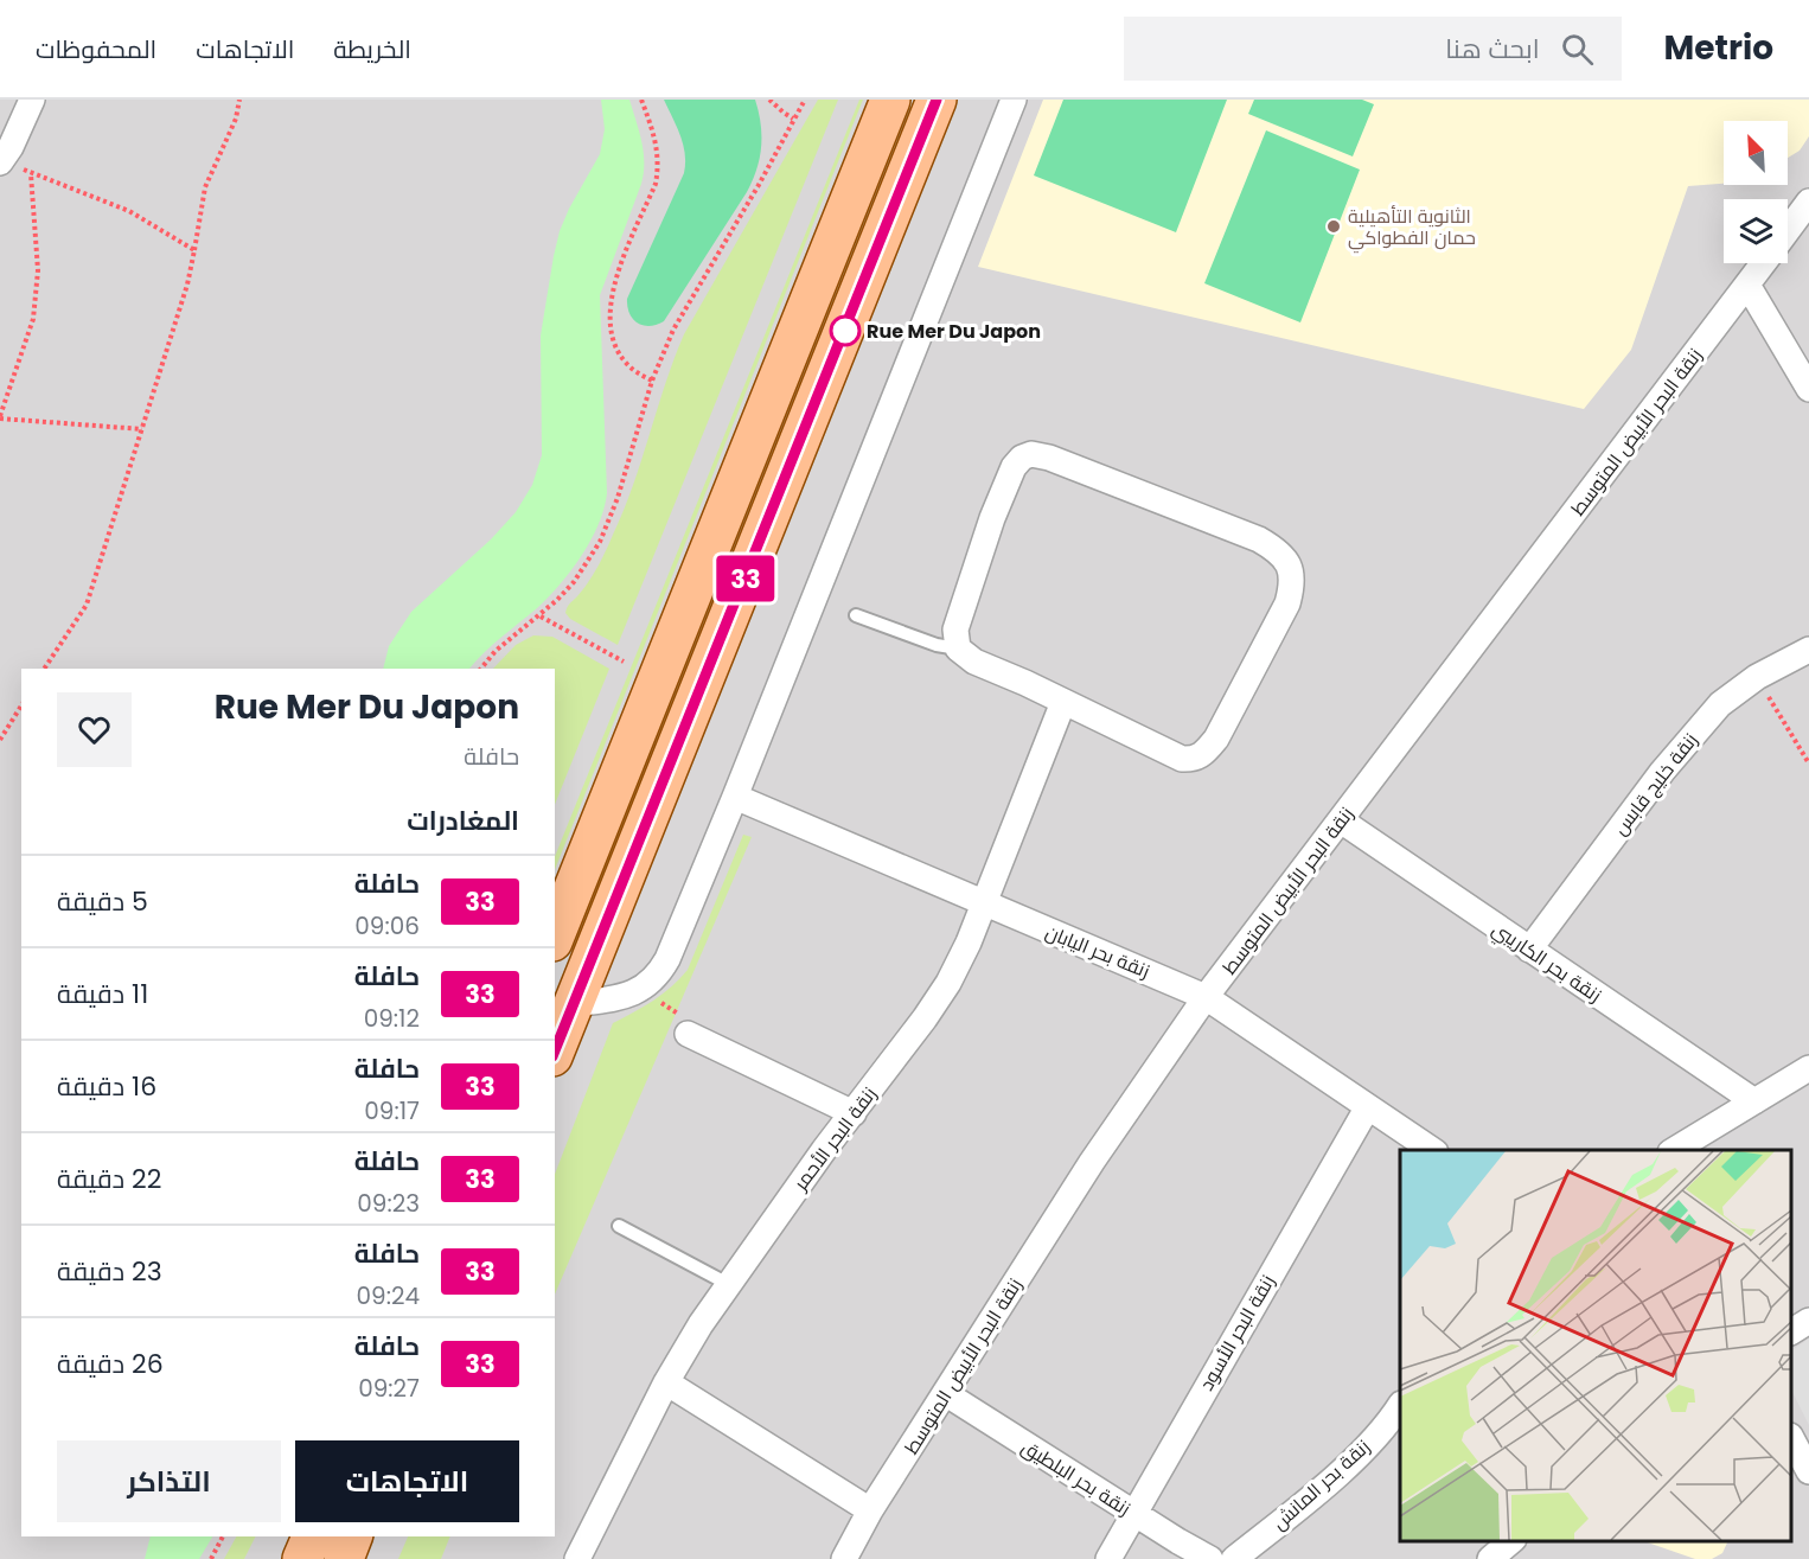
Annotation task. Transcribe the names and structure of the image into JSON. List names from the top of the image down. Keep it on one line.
{"streets":{"street":["زنقة البحر الأبيض المتوسط","زنقة خليج قابس","زنقة بحر اليابان","زنقة بحر الكاريبي","زنقة البحر الأحمر","زنقة البحر الأسود","زنقة بحر البلطيق","زنقة بحر المانش"]},"crossings":[["زنقة البحر الأبيض المتوسط","زنقة بحر اليابان"],["زنقة البحر الأبيض المتوسط","زنقة بحر الكاريبي"],["زنقة البحر الأبيض المتوسط","زنقة بحر البلطيق"],["زنقة خليج قابس","زنقة بحر الكاريبي"],["زنقة بحر اليابان","زنقة البحر الأحمر"],["زنقة بحر اليابان","زنقة البحر الأسود"],["زنقة البحر الأسود","زنقة بحر البلطيق"]],"places":["الثانوية التأهيلية حمان الفطواكي","Rue Mer Du Japon"],"lines":["bus line 33"],"north":"top left","page":{"header":"Metrio","search":"ابحث هنا","nav":["الخريطة","الاتجاهات","المحفوظات"],"on_map":"33","heading":[["Rue Mer Du Japon","حافلة"],"المغادرات"],"list":[{"mark":"33","name":"حافلة","note":"09:06","value":"5 دقيقة"},{"mark":"33","name":"حافلة","note":"09:12","value":"11 دقيقة"},{"mark":"33","name":"حافلة","note":"09:17","value":"16 دقيقة"},{"mark":"33","name":"حافلة","note":"09:23","value":"22 دقيقة"},{"mark":"33","name":"حافلة","note":"09:24","value":"23 دقيقة"},{"mark":"33","name":"حافلة","note":"09:27","value":"26 دقيقة"}],"buttons":["الاتجاهات","التذاكر"]}}
